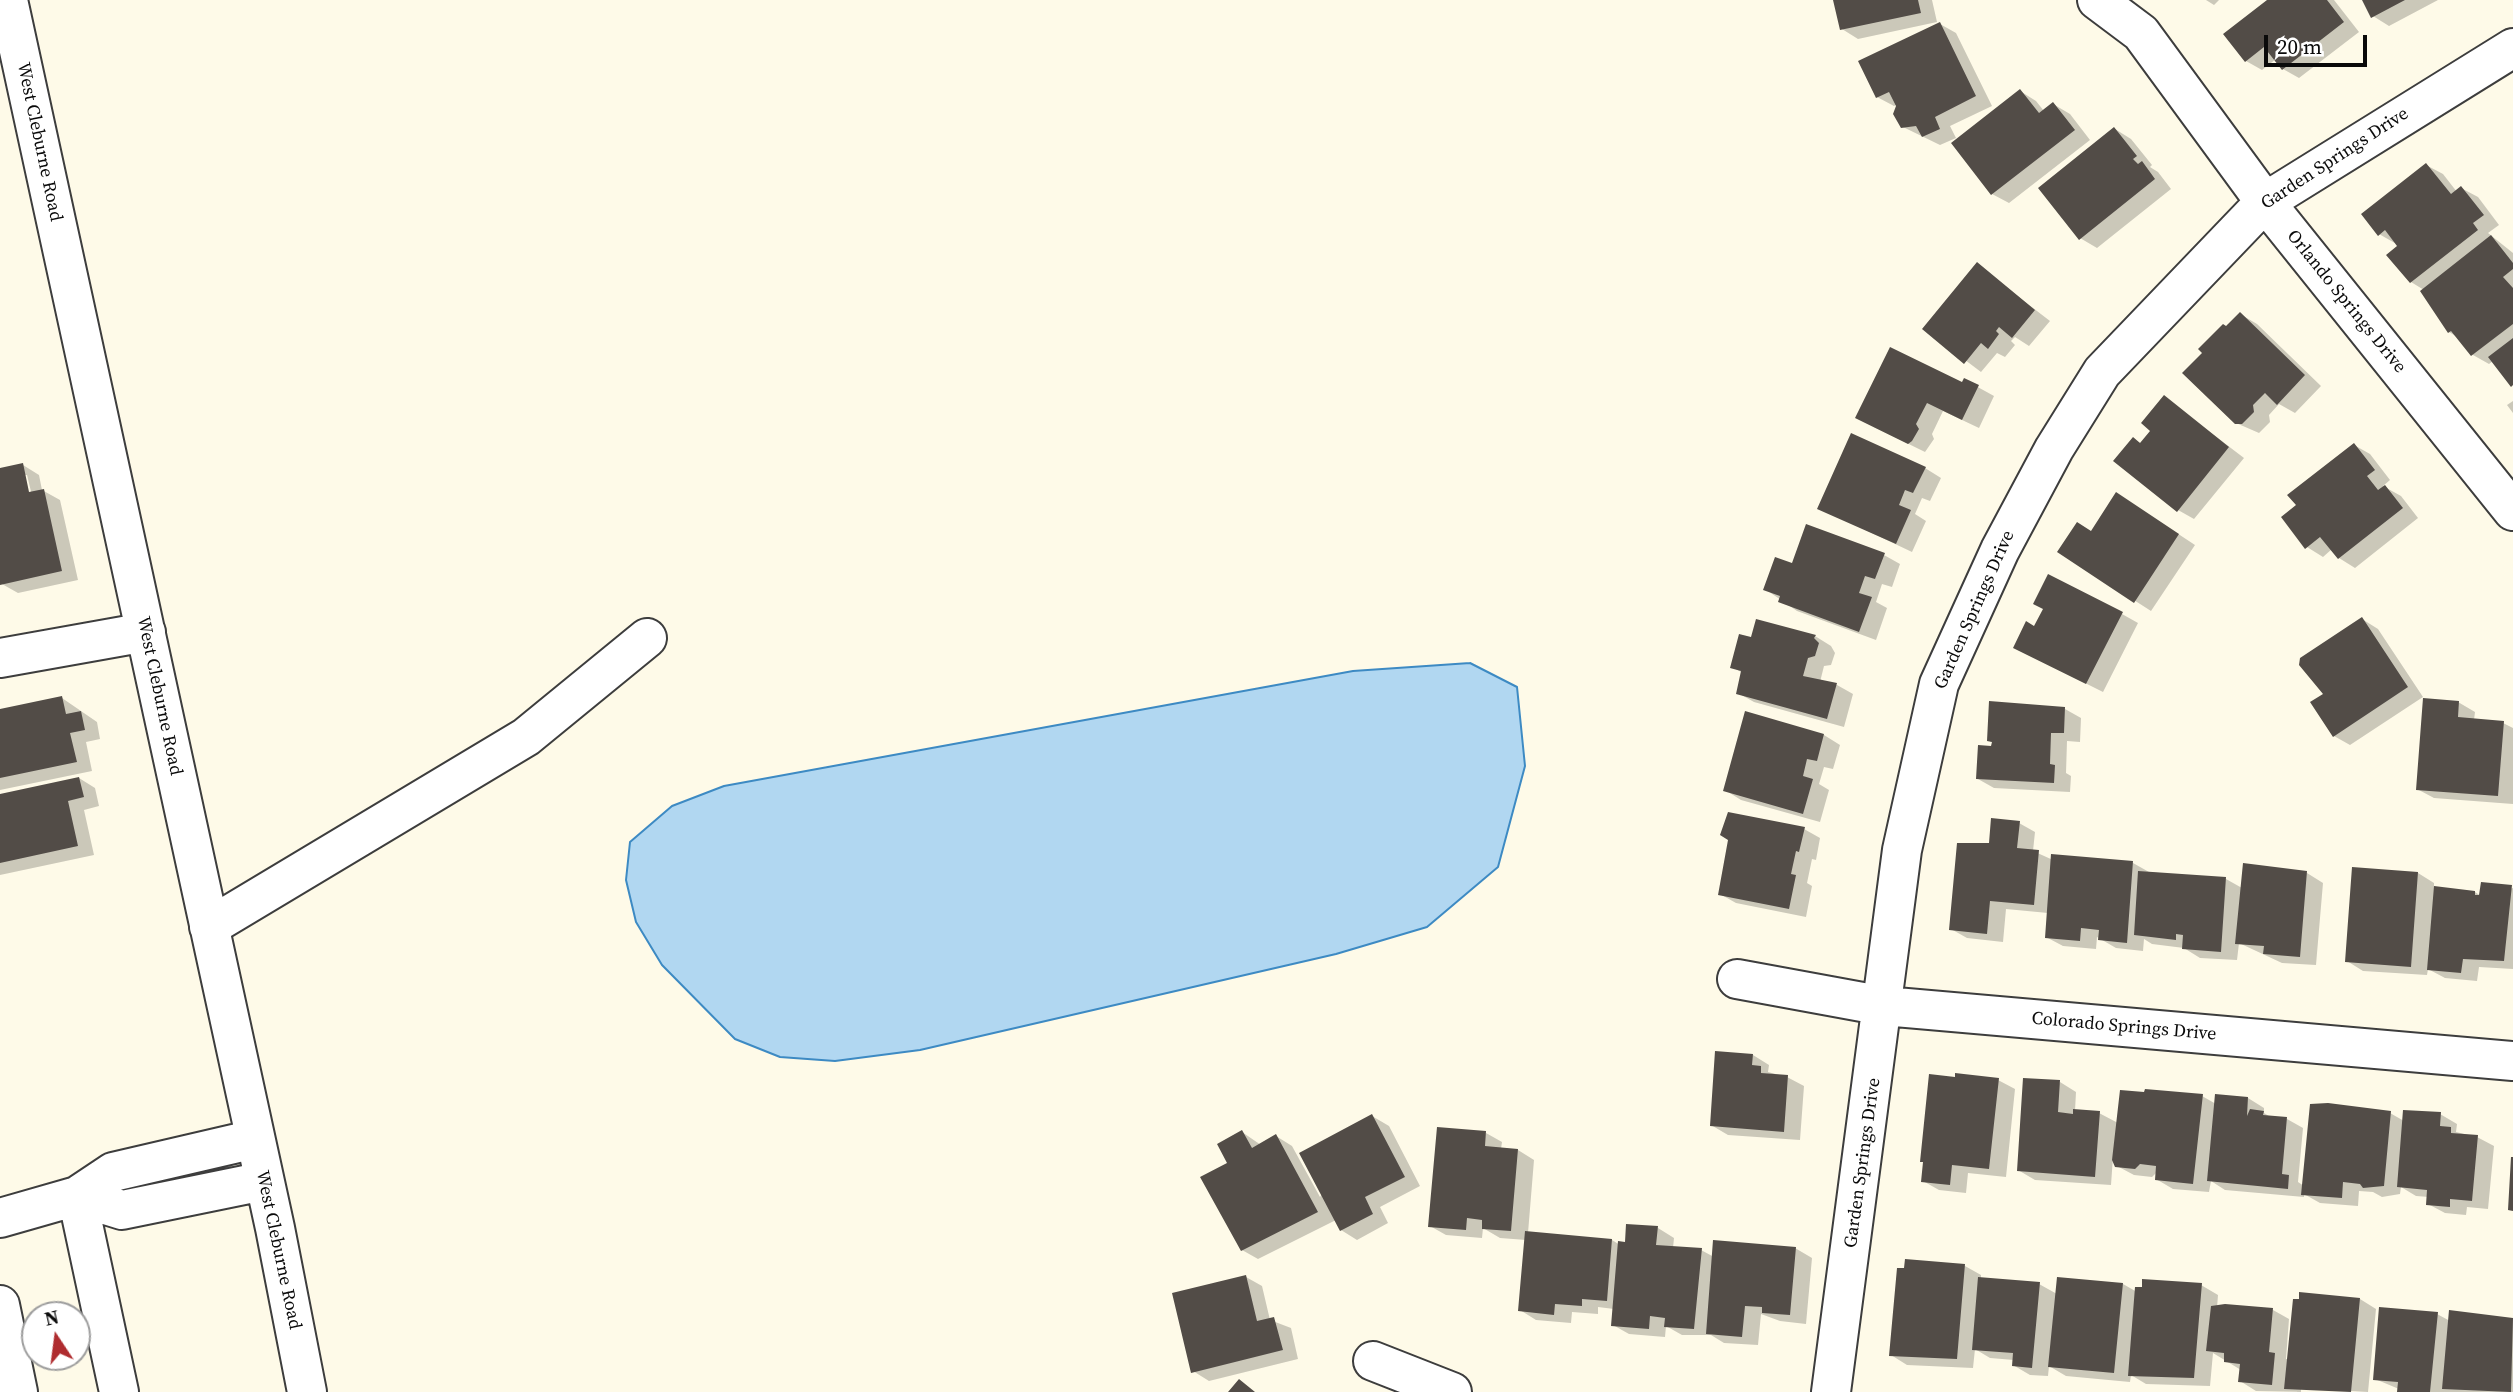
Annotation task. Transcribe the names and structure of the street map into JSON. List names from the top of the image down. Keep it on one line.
{"streets":{"street":["West Cleburne Road","Garden Springs Drive","Orlando Springs Drive","Colorado Springs Drive"]},"crossings":[["Garden Springs Drive","Orlando Springs Drive"],["Garden Springs Drive","Colorado Springs Drive"]],"scale_bar":"20 m","north":"top"}
